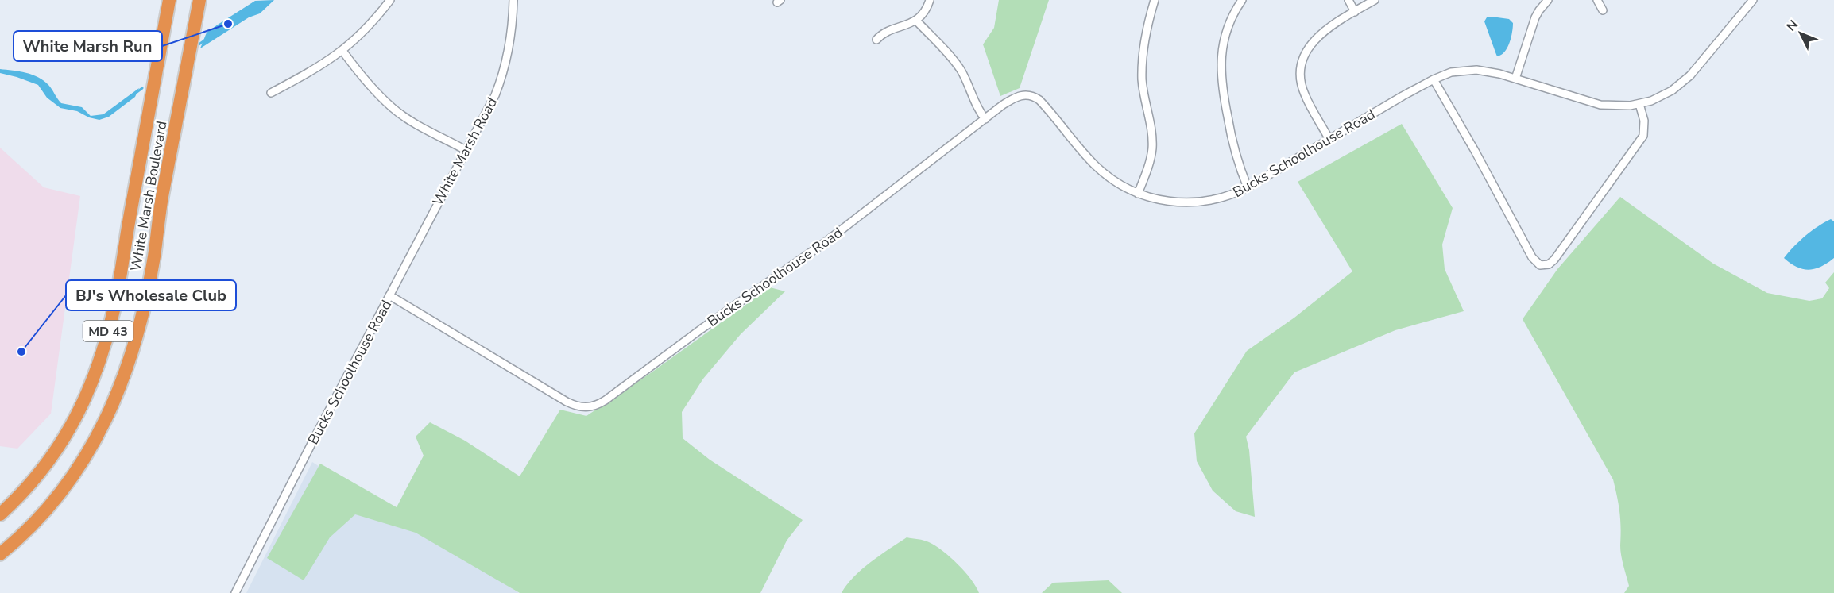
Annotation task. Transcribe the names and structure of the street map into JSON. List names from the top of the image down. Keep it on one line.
{"streets":{"highway":["White Marsh Boulevard","MD 43"],"street":["White Marsh Road","Bucks Schoolhouse Road"]},"crossings":[["White Marsh Road","Bucks Schoolhouse Road"]],"places":["White Marsh Run","BJ's Wholesale Club"],"north":"top left"}
